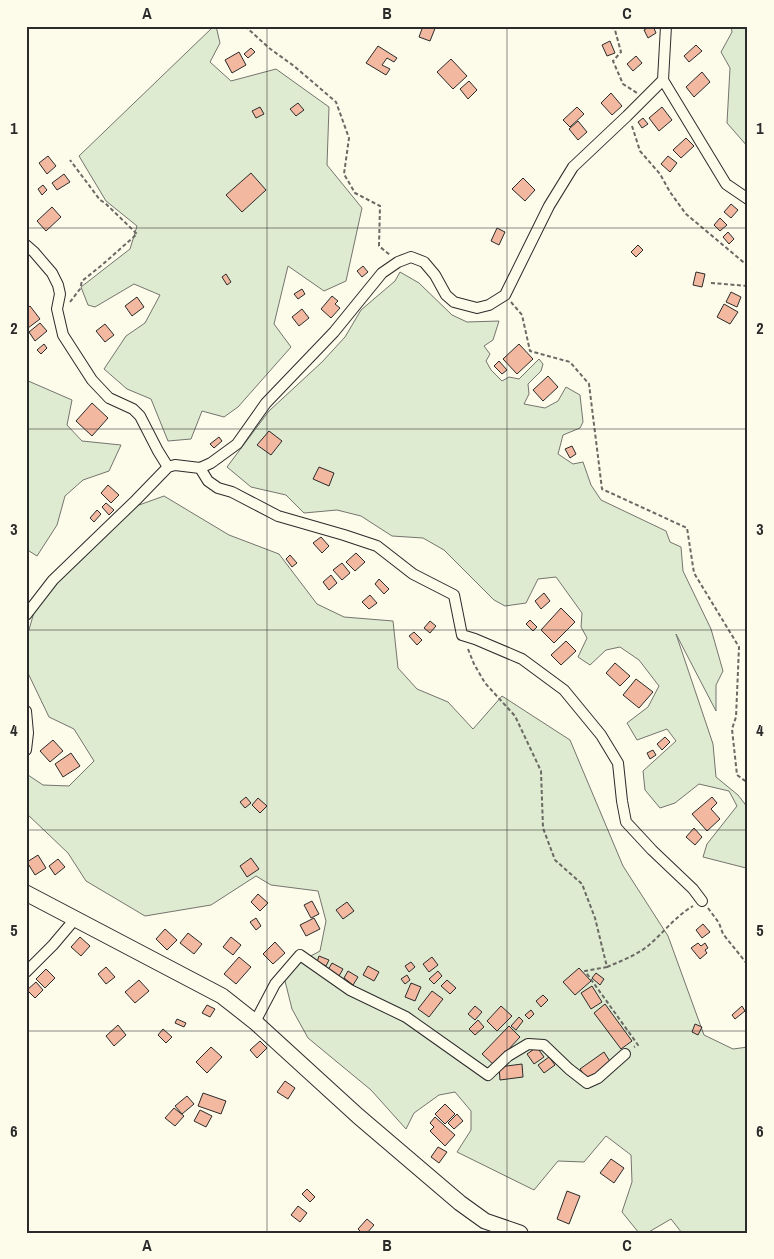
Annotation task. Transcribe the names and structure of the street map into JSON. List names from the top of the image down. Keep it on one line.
{"grid":{"columns":["A","B","C"],"rows":["1","2","3","4","5","6"]}}
